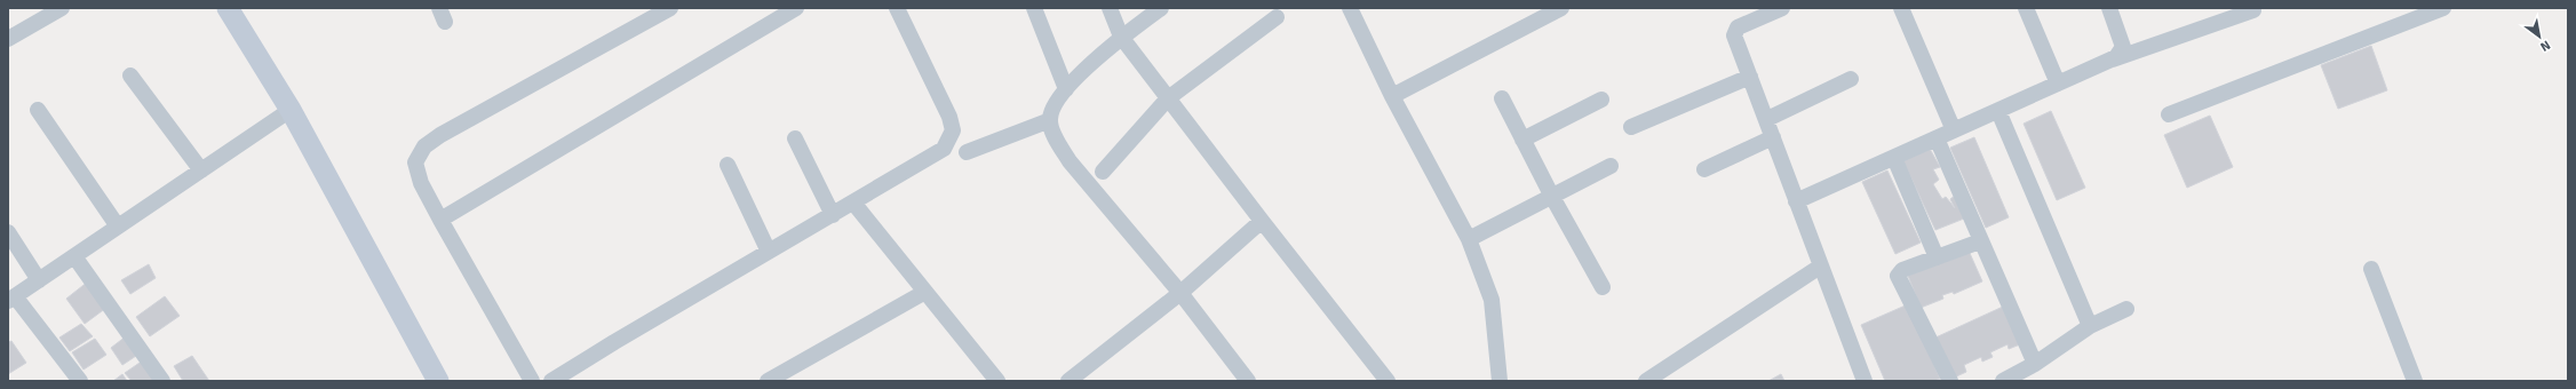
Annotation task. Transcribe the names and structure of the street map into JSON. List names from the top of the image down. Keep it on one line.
{"north":"bottom right"}
